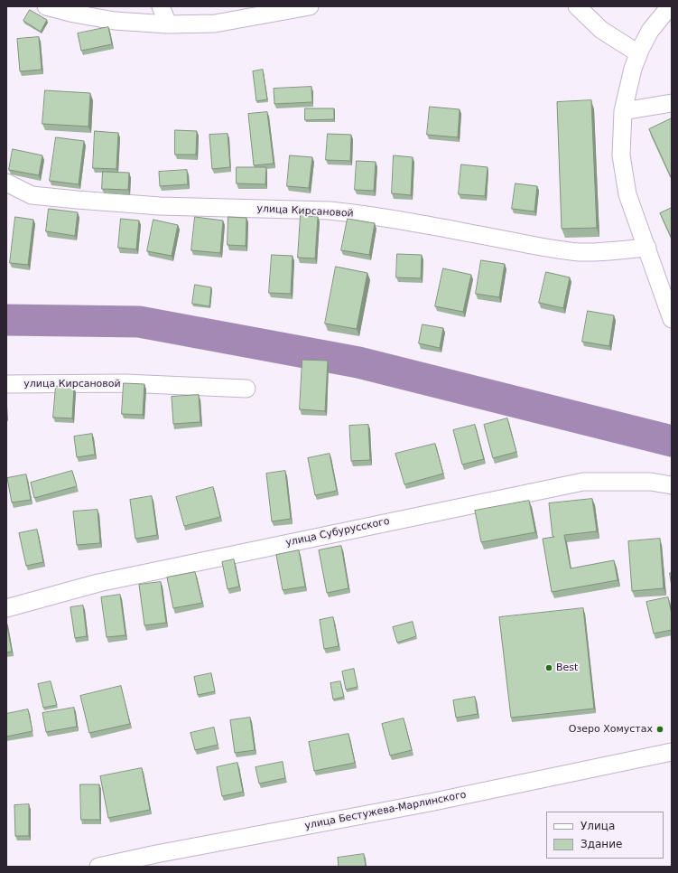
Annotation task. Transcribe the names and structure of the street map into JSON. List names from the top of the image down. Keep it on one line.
{"streets":{"street":["улица Кирсановой","улица Субурусского","улица Бестужева-Марлинского"]},"places":["Best","Озеро Хомустах"],"legend":["Улица","Здание"]}
